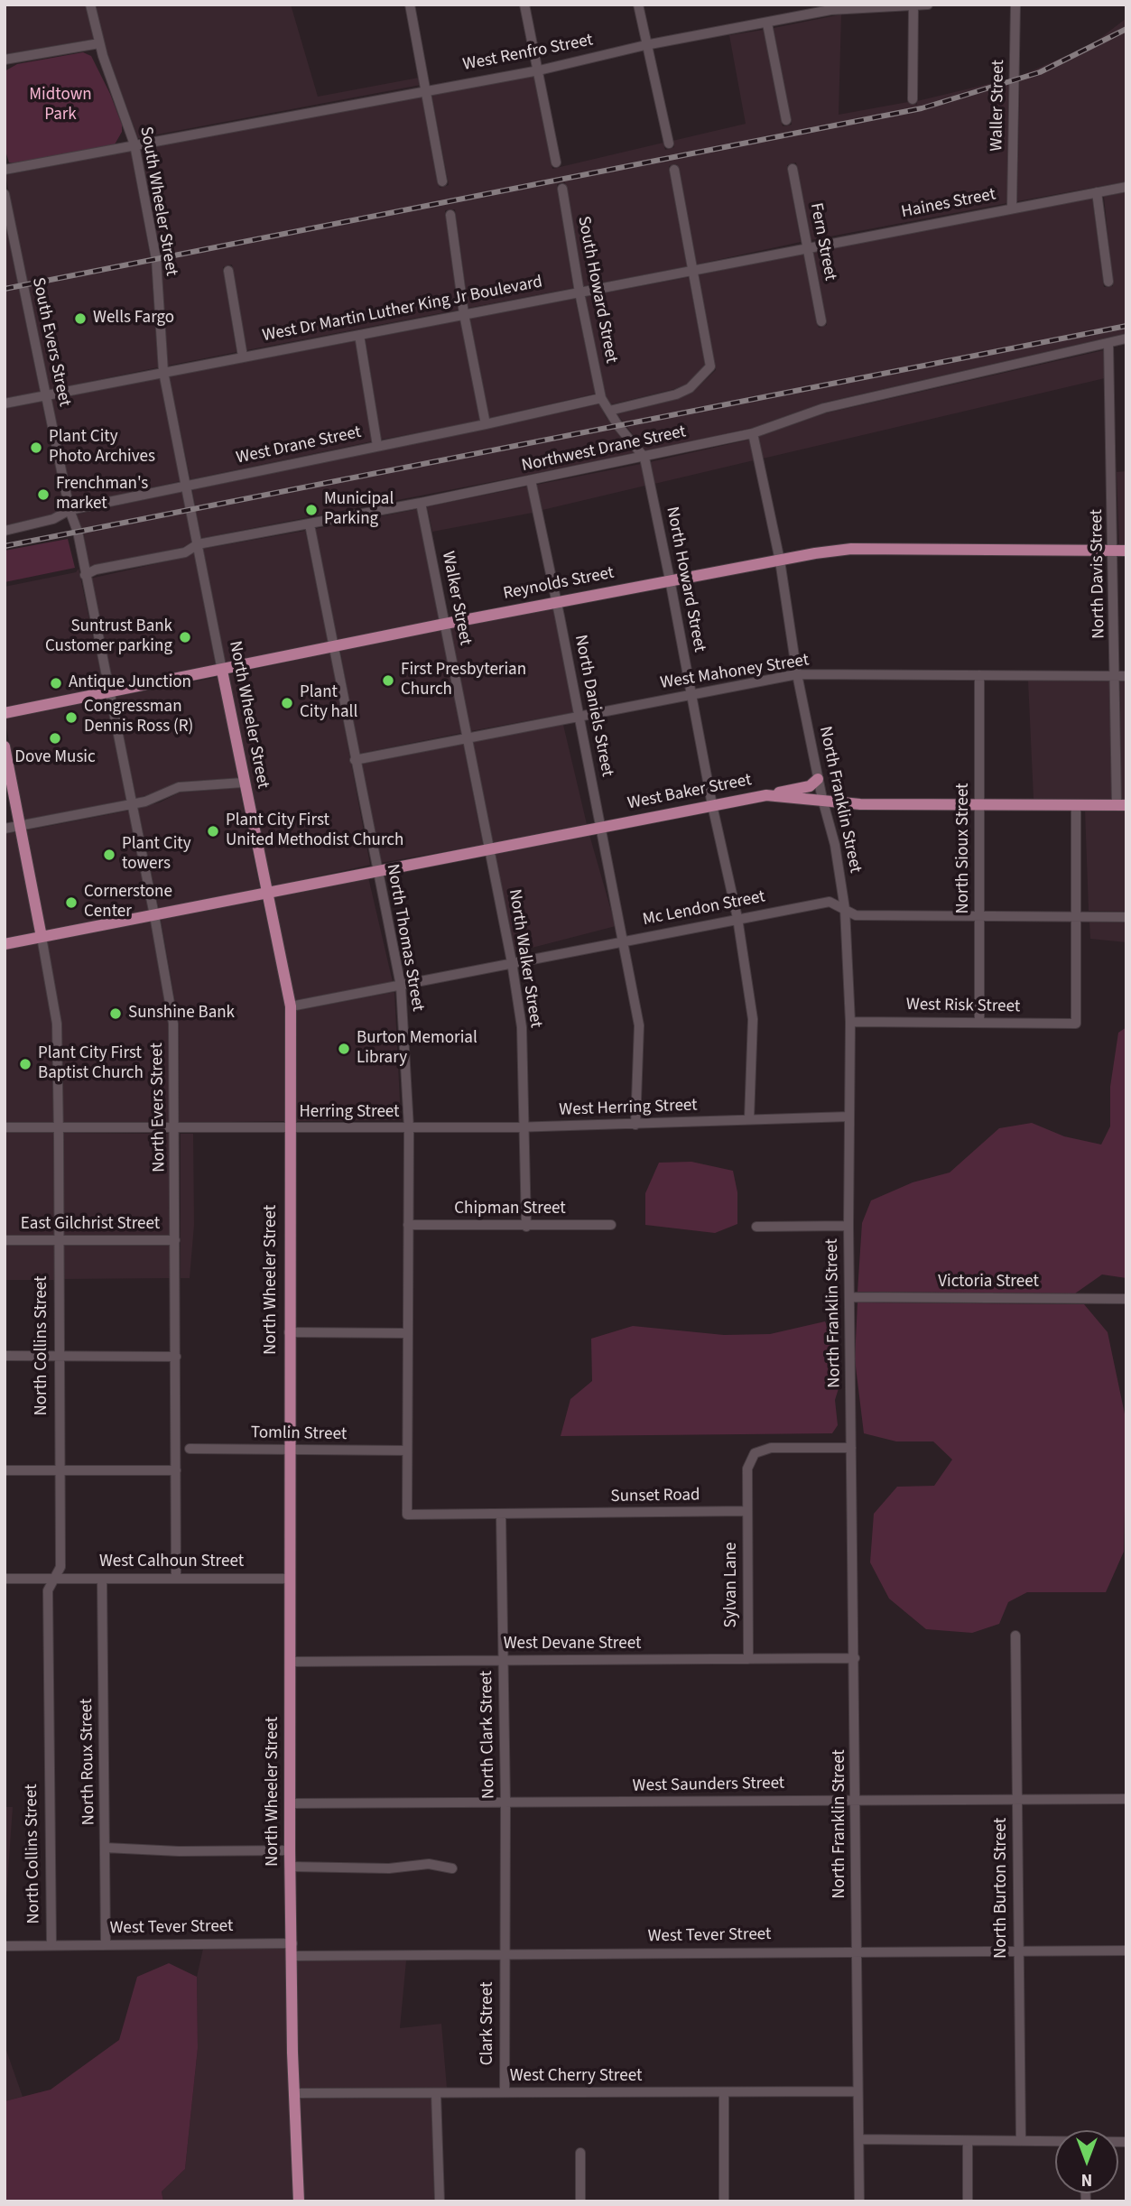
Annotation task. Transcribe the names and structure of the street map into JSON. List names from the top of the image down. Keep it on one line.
{"streets":{"main road":["Reynolds Street","North Wheeler Street","West Baker Street","North Collins Street"],"street":["West Renfro Street","Waller Street","South Wheeler Street","Haines Street","Fern Street","South Howard Street","West Dr Martin Luther King Jr Boulevard","South Evers Street","West Drane Street","Northwest Drane Street","North Davis Street","North Howard Street","Walker Street","West Mahoney Street","North Daniels Street","North Franklin Street","North Sioux Street","Mc Lendon Street","North Thomas Street","North Walker Street","West Risk Street","North Evers Street","West Herring Street","Herring Street","Chipman Street","East Gilchrist Street","Victoria Street","Tomlin Street","Sunset Road","West Calhoun Street","Sylvan Lane","West Devane Street","North Clark Street","North Roux Street","West Saunders Street","North Burton Street","West Tever Street","Clark Street","West Cherry Street"]},"crossings":[["West Renfro Street","South Wheeler Street"],["Waller Street","Haines Street"],["South Wheeler Street","West Dr Martin Luther King Jr Boulevard"],["South Wheeler Street","North Wheeler Street"],["Haines Street","Fern Street"],["Haines Street","West Dr Martin Luther King Jr Boulevard"],["Fern Street","West Dr Martin Luther King Jr Boulevard"],["South Howard Street","West Dr Martin Luther King Jr Boulevard"],["South Howard Street","West Drane Street"],["South Howard Street","Northwest Drane Street"],["South Howard Street","North Howard Street"],["West Dr Martin Luther King Jr Boulevard","South Evers Street"],["West Dr Martin Luther King Jr Boulevard","North Wheeler Street"],["South Evers Street","West Drane Street"],["South Evers Street","North Evers Street"],["West Drane Street","North Wheeler Street"],["Northwest Drane Street","North Davis Street"],["Northwest Drane Street","North Howard Street"],["Northwest Drane Street","Walker Street"],["Northwest Drane Street","North Daniels Street"],["Northwest Drane Street","North Wheeler Street"],["Northwest Drane Street","North Franklin Street"],["Northwest Drane Street","North Thomas Street"],["Northwest Drane Street","North Evers Street"],["North Davis Street","Reynolds Street"],["North Davis Street","West Mahoney Street"],["North Davis Street","West Baker Street"],["North Howard Street","Reynolds Street"],["North Howard Street","West Mahoney Street"],["North Howard Street","West Baker Street"],["North Howard Street","Mc Lendon Street"],["North Howard Street","West Herring Street"],["Reynolds Street","Walker Street"],["Reynolds Street","North Daniels Street"],["Reynolds Street","North Wheeler Street"],["Reynolds Street","North Franklin Street"],["Reynolds Street","North Thomas Street"],["Reynolds Street","North Evers Street"],["Walker Street","West Mahoney Street"],["Walker Street","North Walker Street"],["West Mahoney Street","North Daniels Street"],["West Mahoney Street","North Franklin Street"],["West Mahoney Street","North Sioux Street"],["West Mahoney Street","North Thomas Street"],["West Mahoney Street","North Walker Street"],["North Daniels Street","West Baker Street"],["North Daniels Street","Mc Lendon Street"],["North Daniels Street","West Herring Street"],["North Wheeler Street","West Baker Street"],["North Wheeler Street","Mc Lendon Street"],["North Wheeler Street","Herring Street"],["North Wheeler Street","Tomlin Street"],["North Wheeler Street","West Calhoun Street"],["North Wheeler Street","West Devane Street"],["North Wheeler Street","West Saunders Street"],["North Wheeler Street","West Tever Street"],["North Wheeler Street","West Cherry Street"],["West Baker Street","North Franklin Street"],["West Baker Street","North Sioux Street"],["West Baker Street","North Thomas Street"],["West Baker Street","North Walker Street"],["West Baker Street","North Evers Street"],["West Baker Street","North Collins Street"],["North Franklin Street","Mc Lendon Street"],["North Franklin Street","West Risk Street"],["North Franklin Street","West Herring Street"],["North Franklin Street","Victoria Street"],["North Franklin Street","West Devane Street"],["North Franklin Street","West Saunders Street"],["North Franklin Street","West Tever Street"],["North Franklin Street","West Cherry Street"],["North Sioux Street","Mc Lendon Street"],["North Sioux Street","West Risk Street"],["Mc Lendon Street","North Thomas Street"],["Mc Lendon Street","North Walker Street"],["Mc Lendon Street","West Risk Street"],["North Thomas Street","West Herring Street"],["North Thomas Street","Herring Street"],["North Thomas Street","Chipman Street"],["North Thomas Street","Tomlin Street"],["North Thomas Street","Sunset Road"],["North Walker Street","West Herring Street"],["North Walker Street","Chipman Street"],["North Evers Street","Herring Street"],["North Evers Street","East Gilchrist Street"],["North Evers Street","West Calhoun Street"],["West Herring Street","Herring Street"],["Herring Street","North Collins Street"],["East Gilchrist Street","North Collins Street"],["North Collins Street","West Calhoun Street"],["North Collins Street","West Tever Street"],["Sunset Road","Sylvan Lane"],["Sunset Road","North Clark Street"],["West Calhoun Street","North Roux Street"],["Sylvan Lane","West Devane Street"],["West Devane Street","North Clark Street"],["North Clark Street","West Saunders Street"],["North Clark Street","West Tever Street"],["North Clark Street","Clark Street"],["North Roux Street","West Tever Street"],["West Saunders Street","North Burton Street"],["North Burton Street","West Tever Street"],["West Tever Street","Clark Street"],["Clark Street","West Cherry Street"]],"parks":["Midtown Park"],"places":["Wells Fargo","Plant City Photo Archives","Frenchman's market","Municipal Parking","Suntrust Bank Customer parking","First Presbyterian Church","Antique Junction","Plant City hall","Congressman Dennis Ross (R)","Dove Music","Plant City First United Methodist Church","Plant City towers","Cornerstone Center","Sunshine Bank","Burton Memorial Library","Plant City First Baptist Church"],"north":"bottom"}
